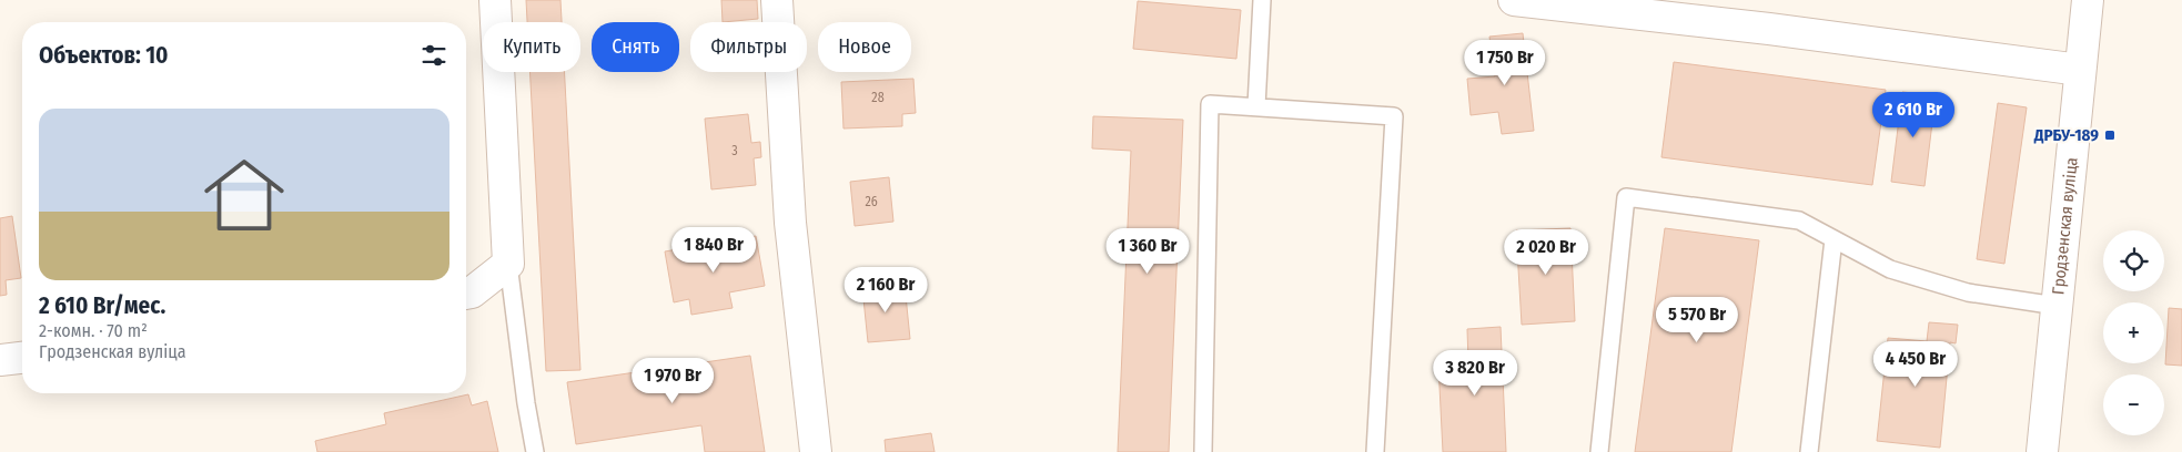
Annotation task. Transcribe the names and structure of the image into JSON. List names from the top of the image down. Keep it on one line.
{"streets":{"street":["Гродзенская вуліца"]},"places":{"transit":["ДРБУ-189"]},"house_numbers":["28","3","26"],"page":{"chip":["Купить","Снять","Фильтры","Новое"],"heading":"Объектов: 10","price":["1 750 Br","2 610 Br","1 840 Br","1 360 Br","2 020 Br","2 160 Br","5 570 Br","4 450 Br","3 820 Br","1 970 Br"],"list":[{"name":"2 610 Br/мес.","note":"2-комн. · 70 m² · Гродзенская вуліца"}],"map_buttons":["+","−"]}}
